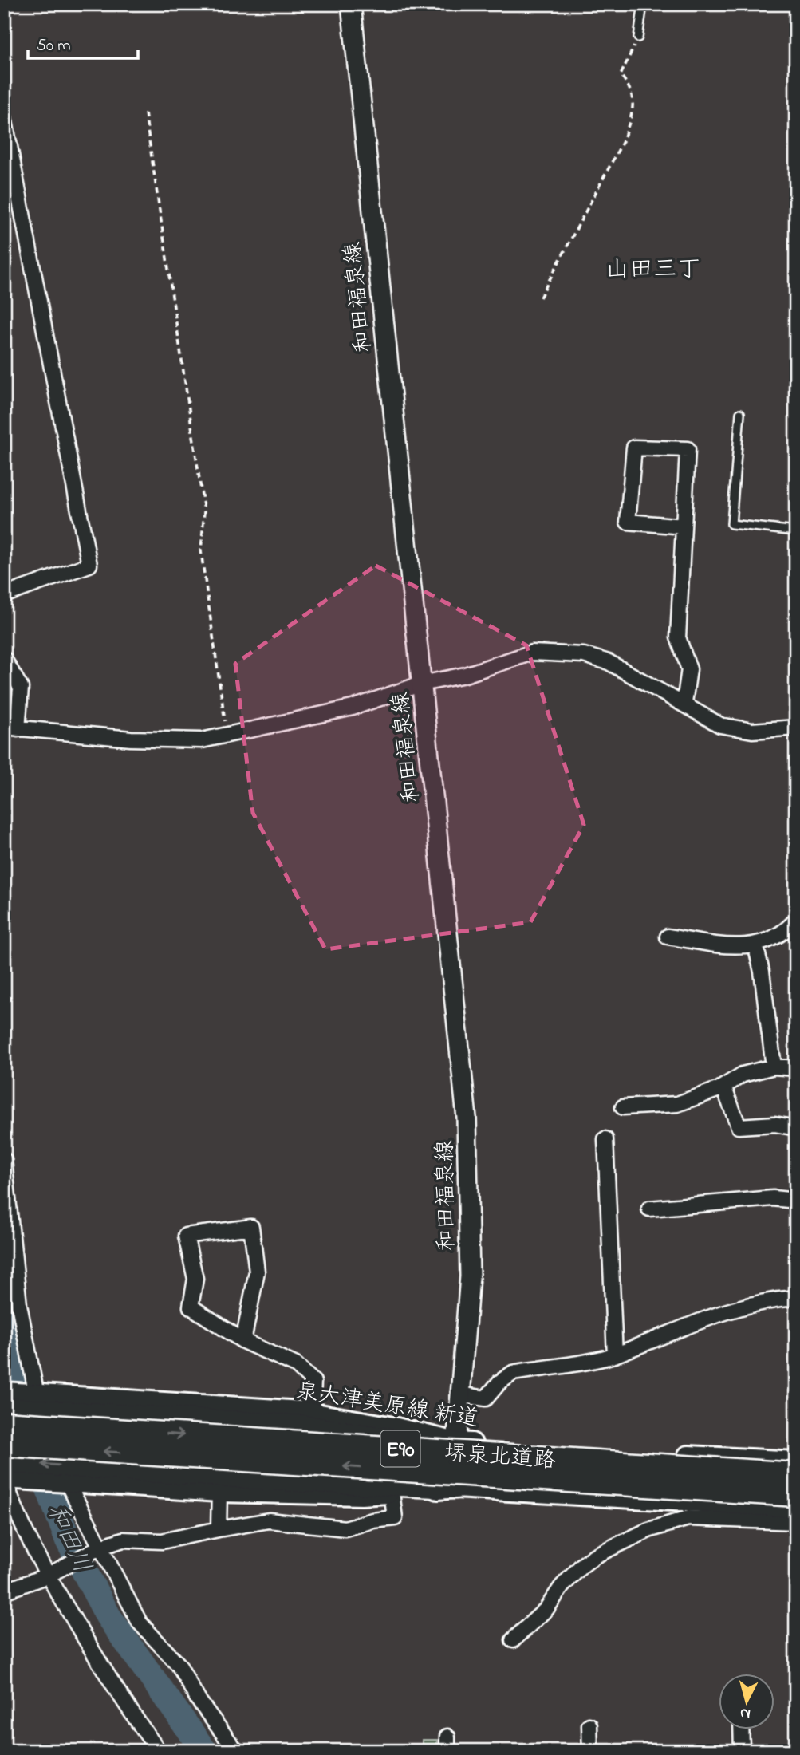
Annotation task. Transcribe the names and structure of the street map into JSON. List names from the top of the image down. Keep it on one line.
{"streets":{"highway":["E90","堺泉北道路"],"main road":["和田福泉線","泉大津美原線 新道"]},"crossings":[["和田福泉線","泉大津美原線 新道"]],"districts":["山田三丁"],"water":["和田川"],"scale_bar":"50 m","north":"bottom"}
